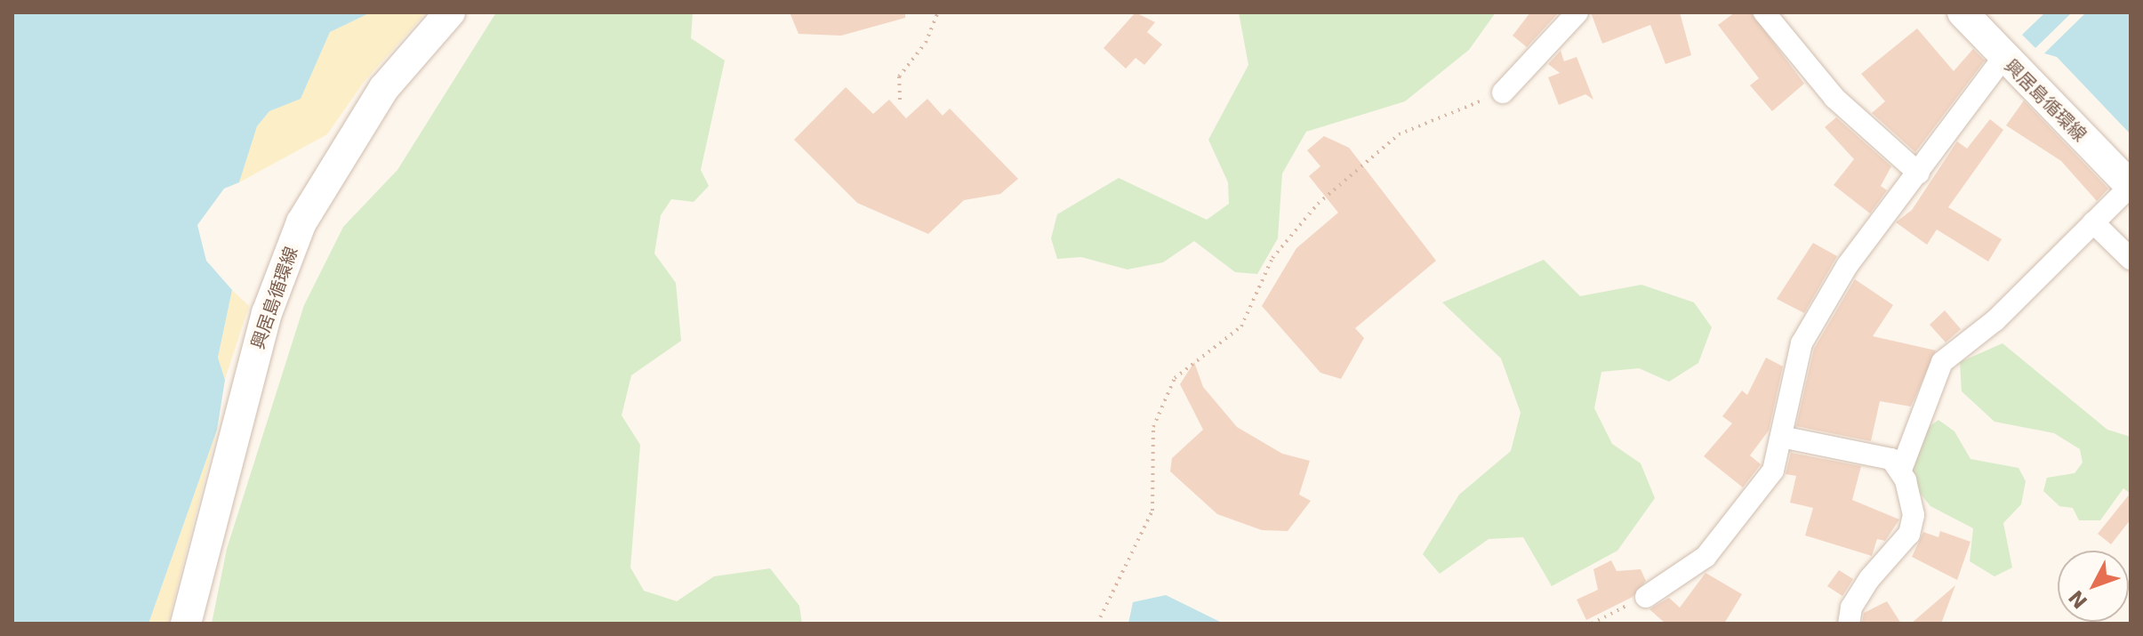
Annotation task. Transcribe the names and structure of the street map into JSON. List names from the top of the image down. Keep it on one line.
{"streets":{"main road":["興居島循環線"]},"north":"bottom left"}
